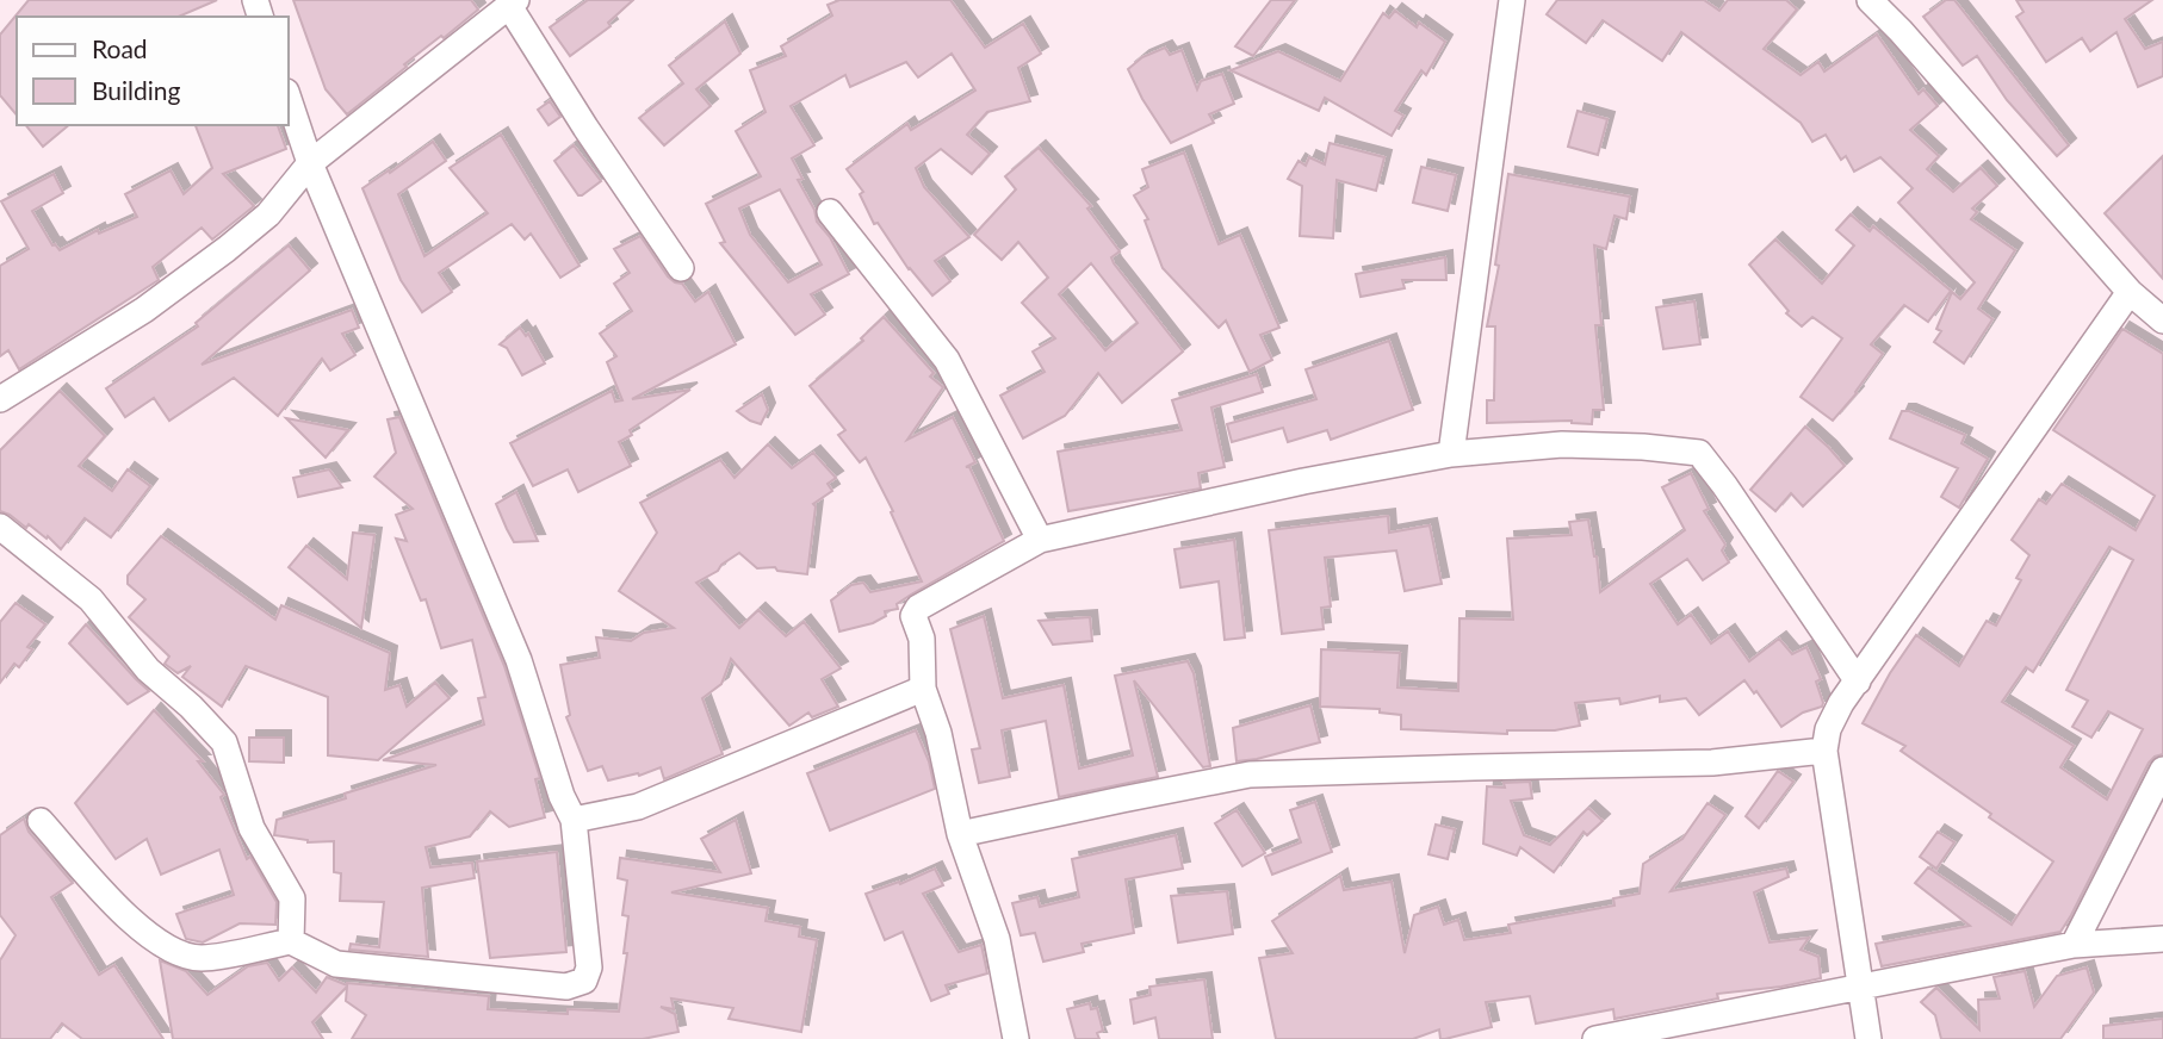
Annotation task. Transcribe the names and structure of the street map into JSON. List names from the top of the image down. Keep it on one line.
{"legend":["Road","Building"]}
